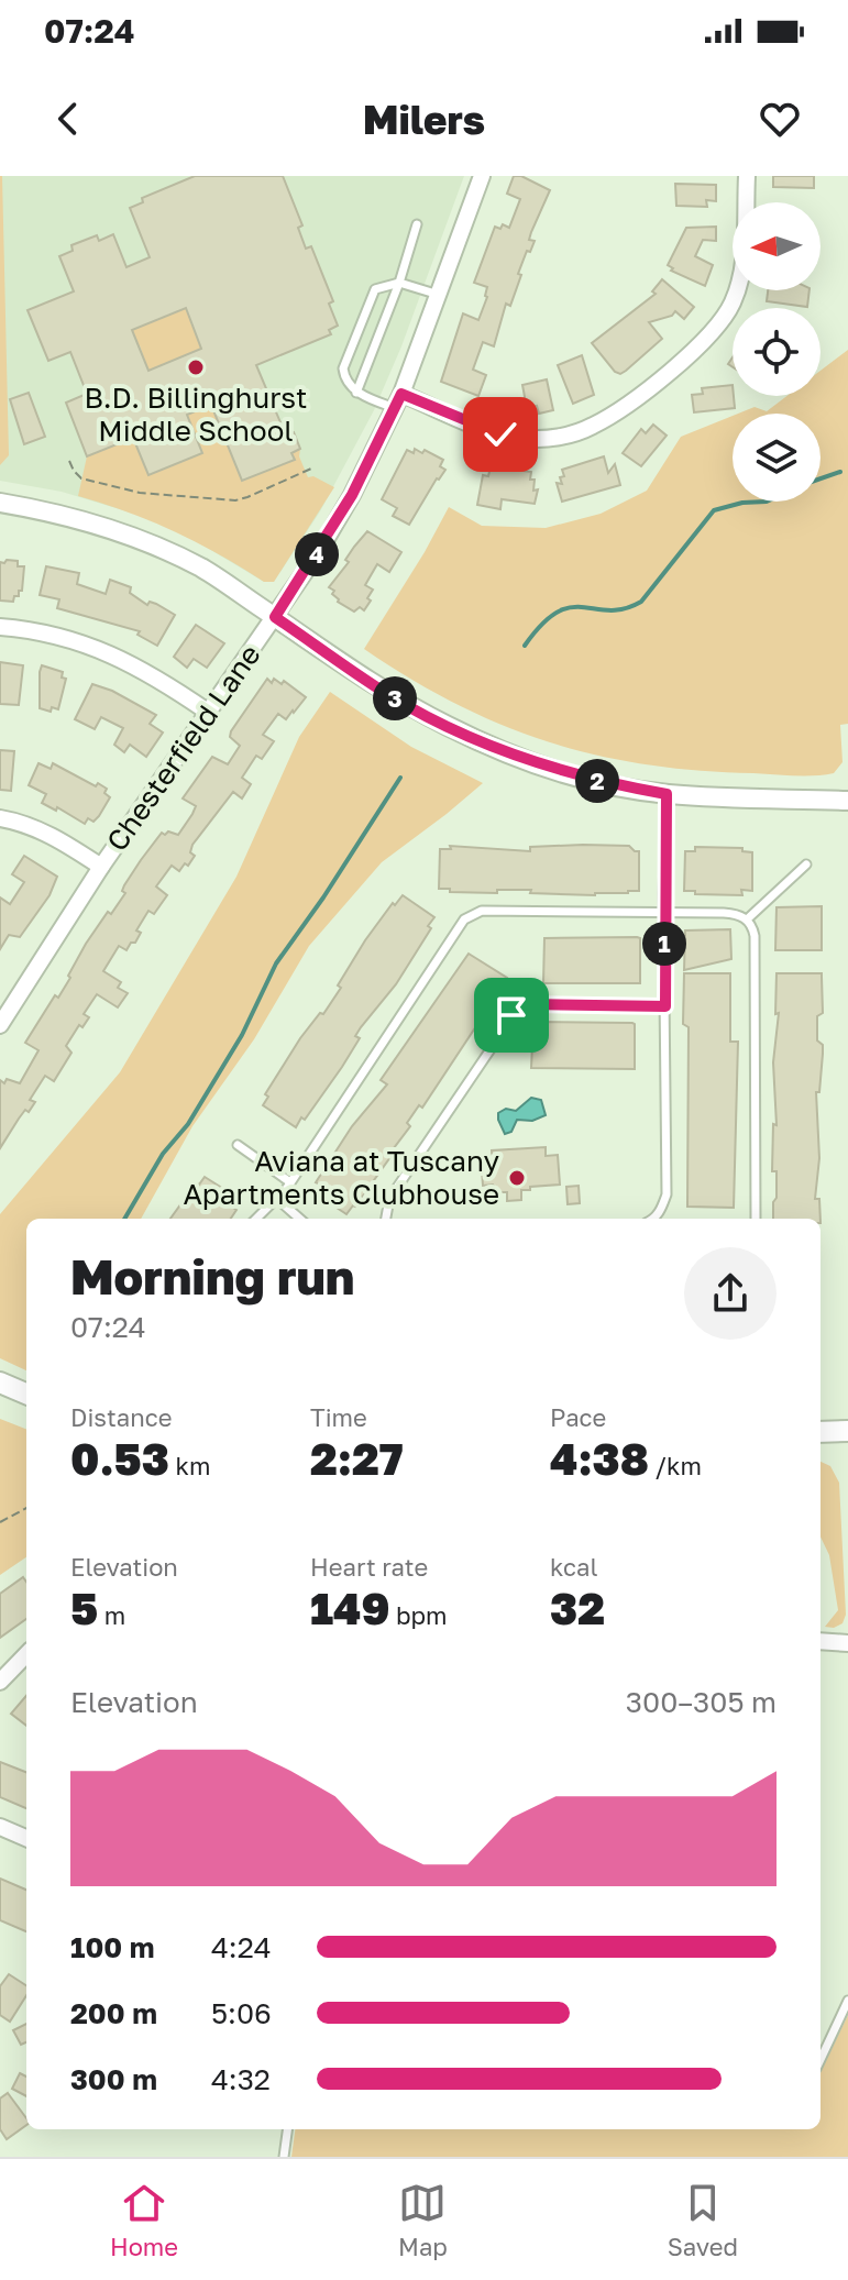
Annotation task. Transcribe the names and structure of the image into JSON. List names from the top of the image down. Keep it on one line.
{"streets":{"street":["Chesterfield Lane"]},"places":["B.D. Billinghurst Middle School","Aviana at Tuscany Apartments Clubhouse"],"north":"left","page":{"status":"07:24","header":"Milers","pins":["4","3","2","1"],"heading":["Morning run","07:24"],"stats":[["Distance","0.53 km"],["Time","2:27"],["Pace","4:38 /km"],["Elevation","5 m"],["Heart rate","149 bpm"],["kcal","32"]],"chart":["Elevation","300–305 m"],"list":[{"name":"100 m","note":"4:24"},{"name":"200 m","note":"5:06"},{"name":"300 m","note":"4:32"}],"tabs":["Home","Map","Saved"]}}
